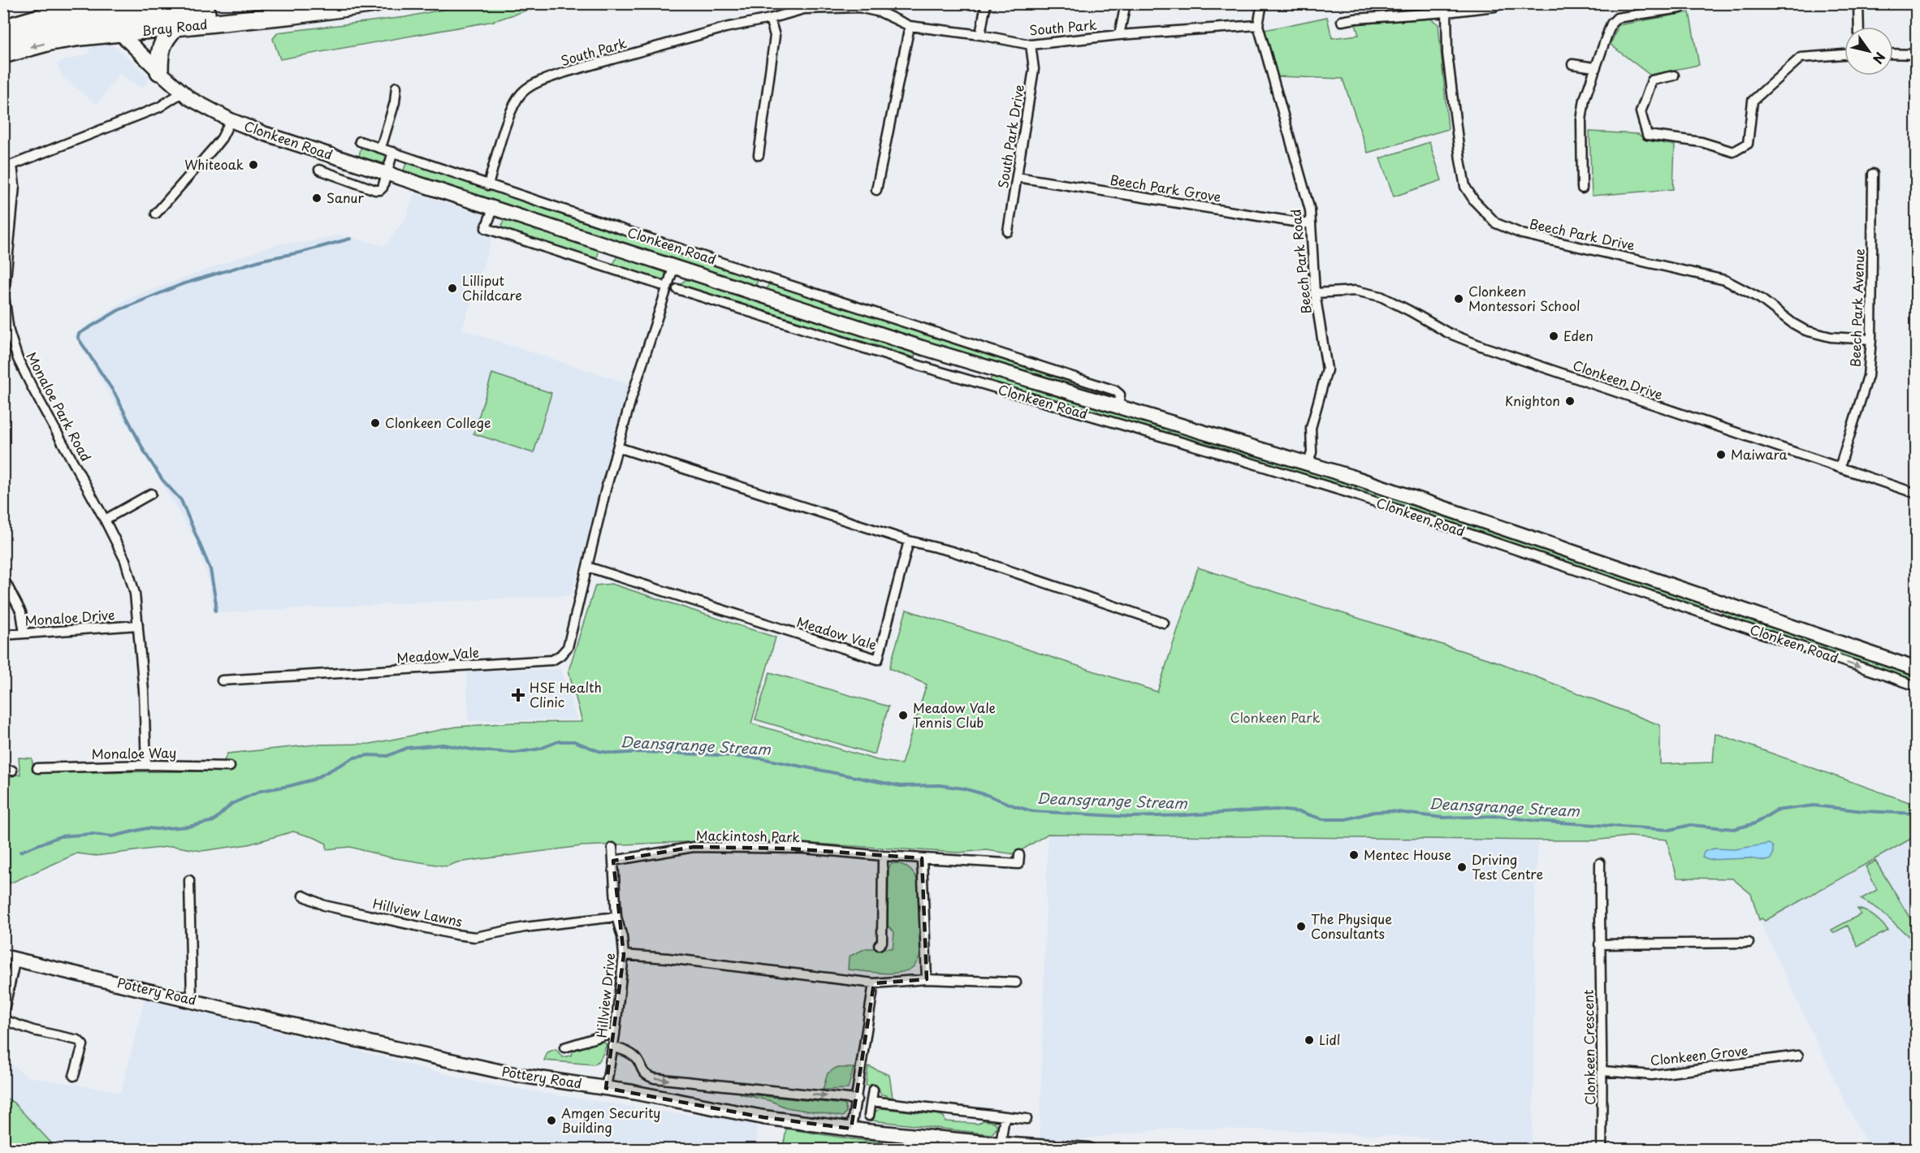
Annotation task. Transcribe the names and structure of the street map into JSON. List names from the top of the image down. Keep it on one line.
{"streets":{"highway":["Bray Road"],"main road":["Clonkeen Road","Pottery Road"],"street":["South Park","South Park Drive","Beech Park Grove","Beech Park Drive","Beech Park Road","Beech Park Avenue","Clonkeen Drive","Monaloe Park Road","Monaloe Drive","Meadow Vale","Monaloe Way","Mackintosh Park","Hillview Lawns","Hillview Drive","Clonkeen Crescent","Clonkeen Grove"]},"crossings":[["Bray Road","Clonkeen Road"],["South Park","South Park Drive"],["South Park","Clonkeen Road"],["South Park","Beech Park Road"],["South Park Drive","Beech Park Grove"],["Clonkeen Road","Beech Park Road"],["Clonkeen Road","Monaloe Park Road"],["Clonkeen Road","Meadow Vale"],["Beech Park Grove","Beech Park Road"],["Beech Park Drive","Beech Park Avenue"],["Beech Park Road","Clonkeen Drive"],["Beech Park Avenue","Clonkeen Drive"],["Monaloe Park Road","Monaloe Drive"],["Monaloe Park Road","Monaloe Way"],["Mackintosh Park","Hillview Drive"],["Hillview Lawns","Hillview Drive"],["Pottery Road","Hillview Drive"],["Clonkeen Crescent","Clonkeen Grove"]],"water":["Deansgrange Stream"],"parks":["Clonkeen Park"],"places":{"other":["Whiteoak","Sanur","Lilliput Childcare","Clonkeen Montessori School","Eden","Knighton","Clonkeen College","Maiwara","Meadow Vale Tennis Club","Mentec House","Driving Test Centre","The Physique Consultants","Lidl","Amgen Security Building"],"health":["HSE Health Clinic"]},"north":"bottom right"}
